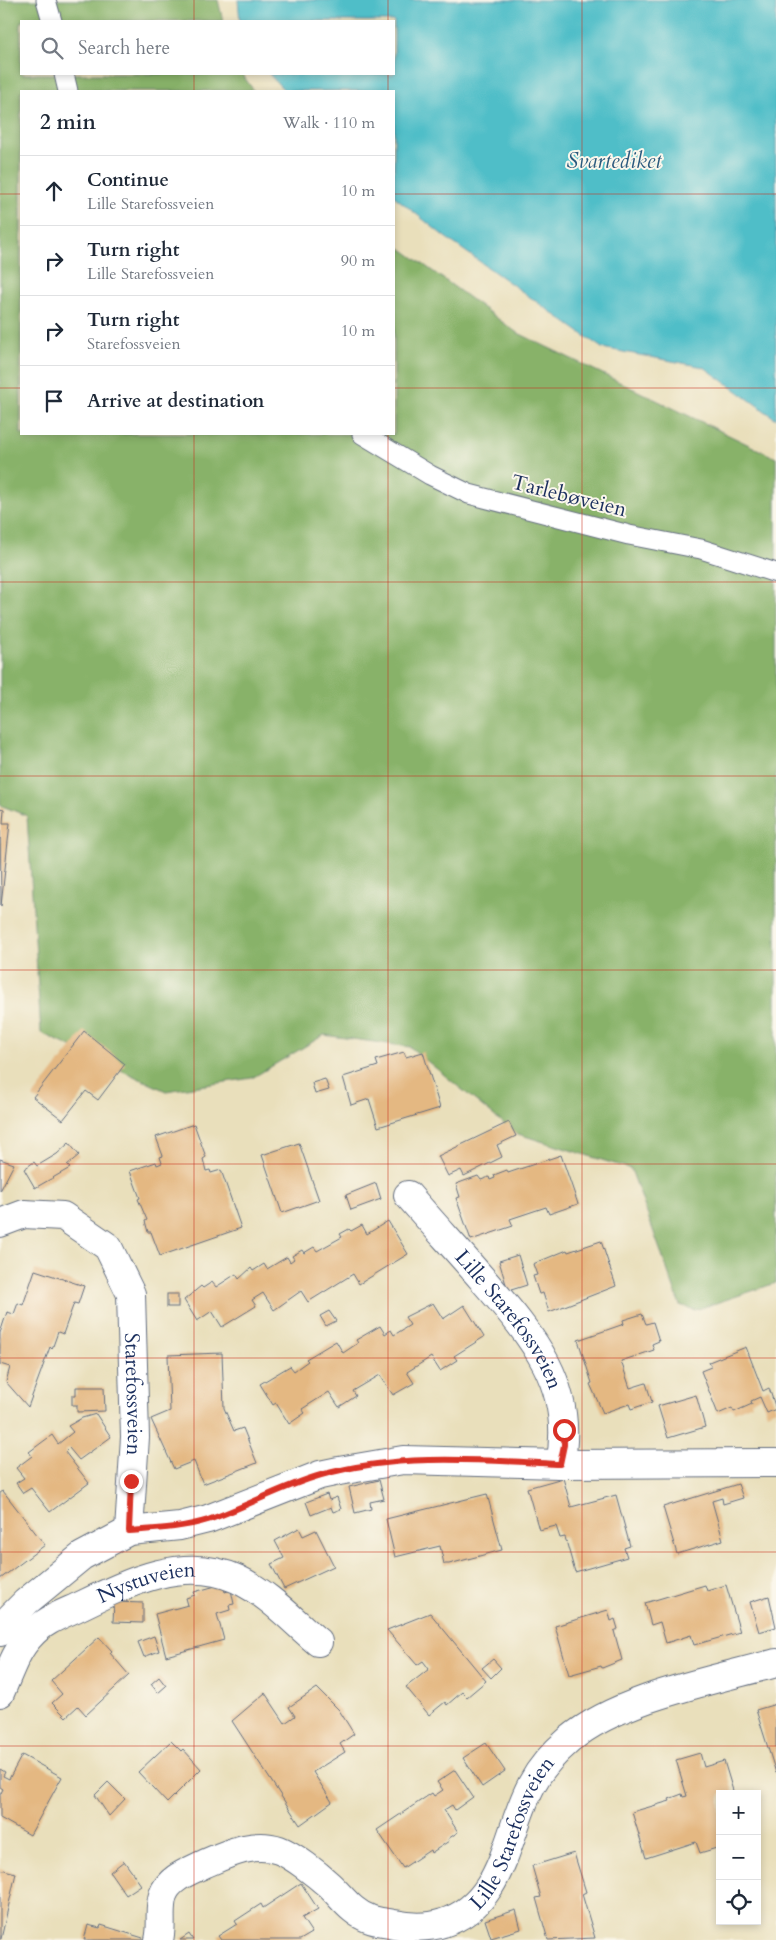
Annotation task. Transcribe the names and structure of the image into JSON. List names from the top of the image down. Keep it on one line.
{"streets":{"street":["Lille Starefossveien","Starefossveien","Nystuveien"],"lane":["Tarlebøveien"]},"water":["Svartediket"],"page":{"search":"Search here","heading":["2 min","Walk · 110 m"],"list":[["Continue","Lille Starefossveien","10 m"],["Turn right","Lille Starefossveien","90 m"],["Turn right","Starefossveien","10 m"],"Arrive at destination"],"map_buttons":["+","−"]}}
